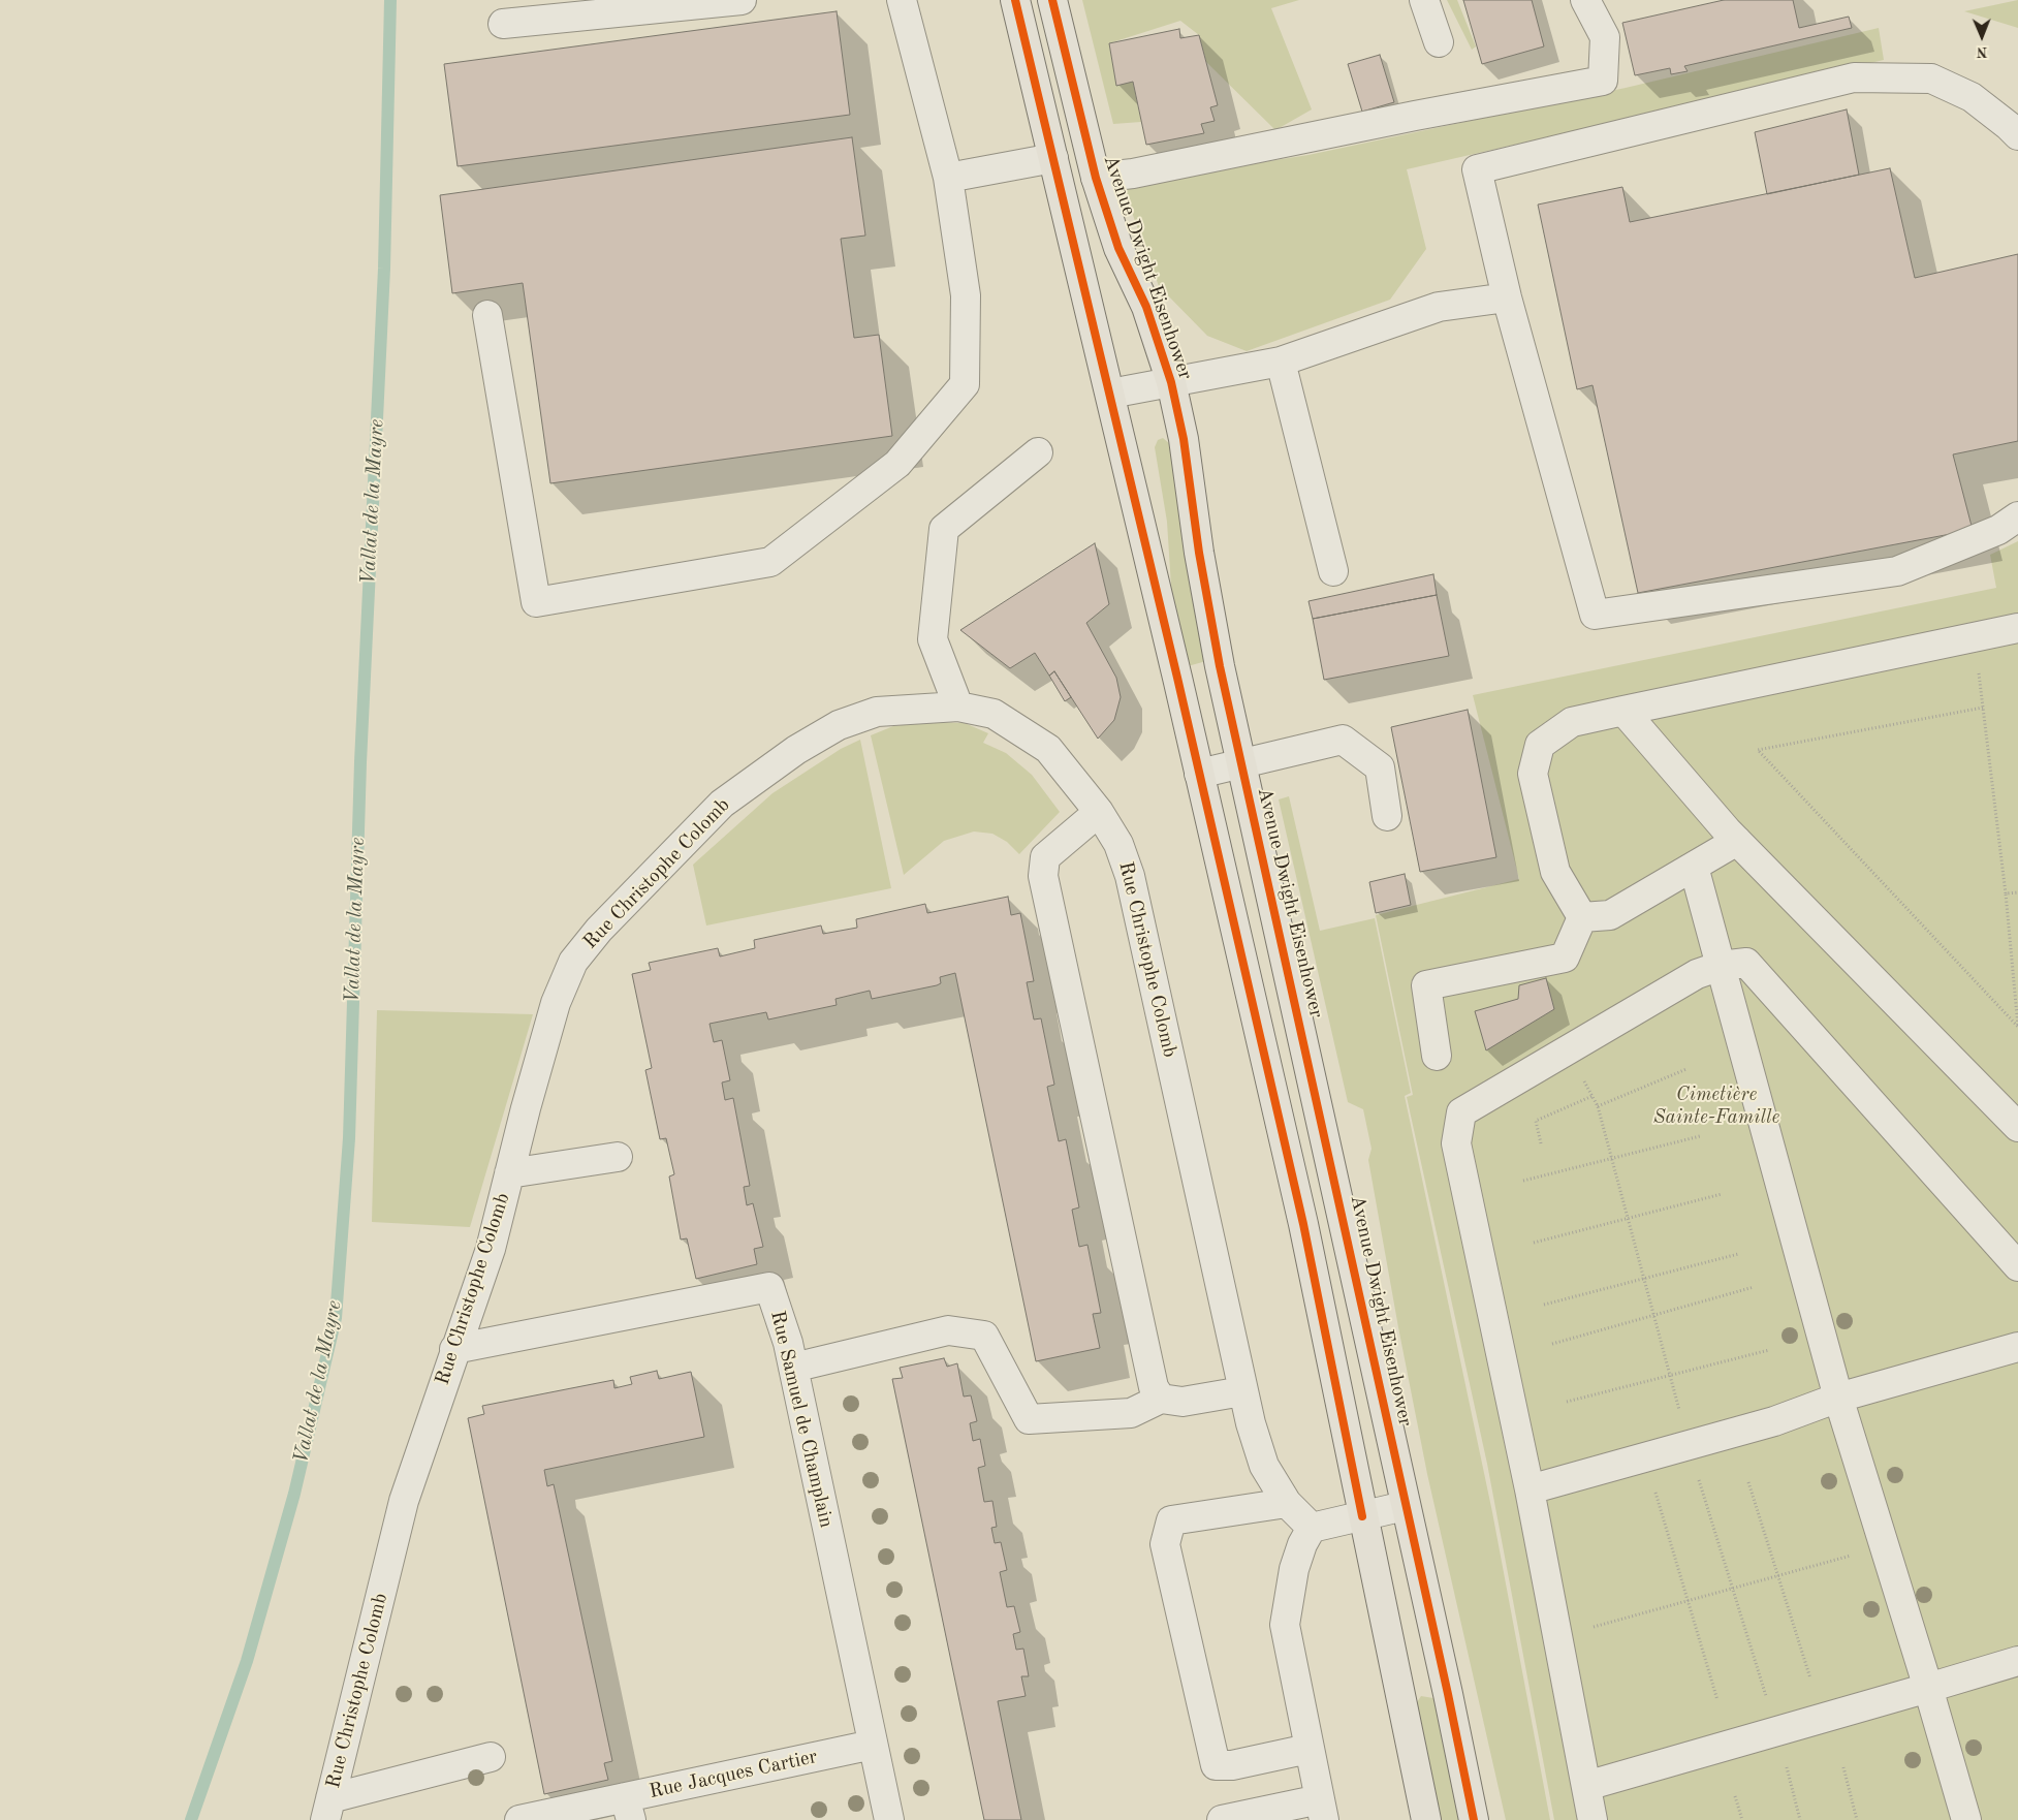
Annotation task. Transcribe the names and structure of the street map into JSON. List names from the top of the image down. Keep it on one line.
{"streets":{"main road":["Avenue Dwight Eisenhower"],"street":["Rue Christophe Colomb","Rue Samuel de Champlain","Rue Jacques Cartier"]},"crossings":[["Rue Christophe Colomb","Rue Samuel de Champlain"],["Rue Samuel de Champlain","Rue Jacques Cartier"]],"water":["Vallat de la Mayre"],"parks":["Cimetière Sainte-Famille"],"north":"bottom"}
